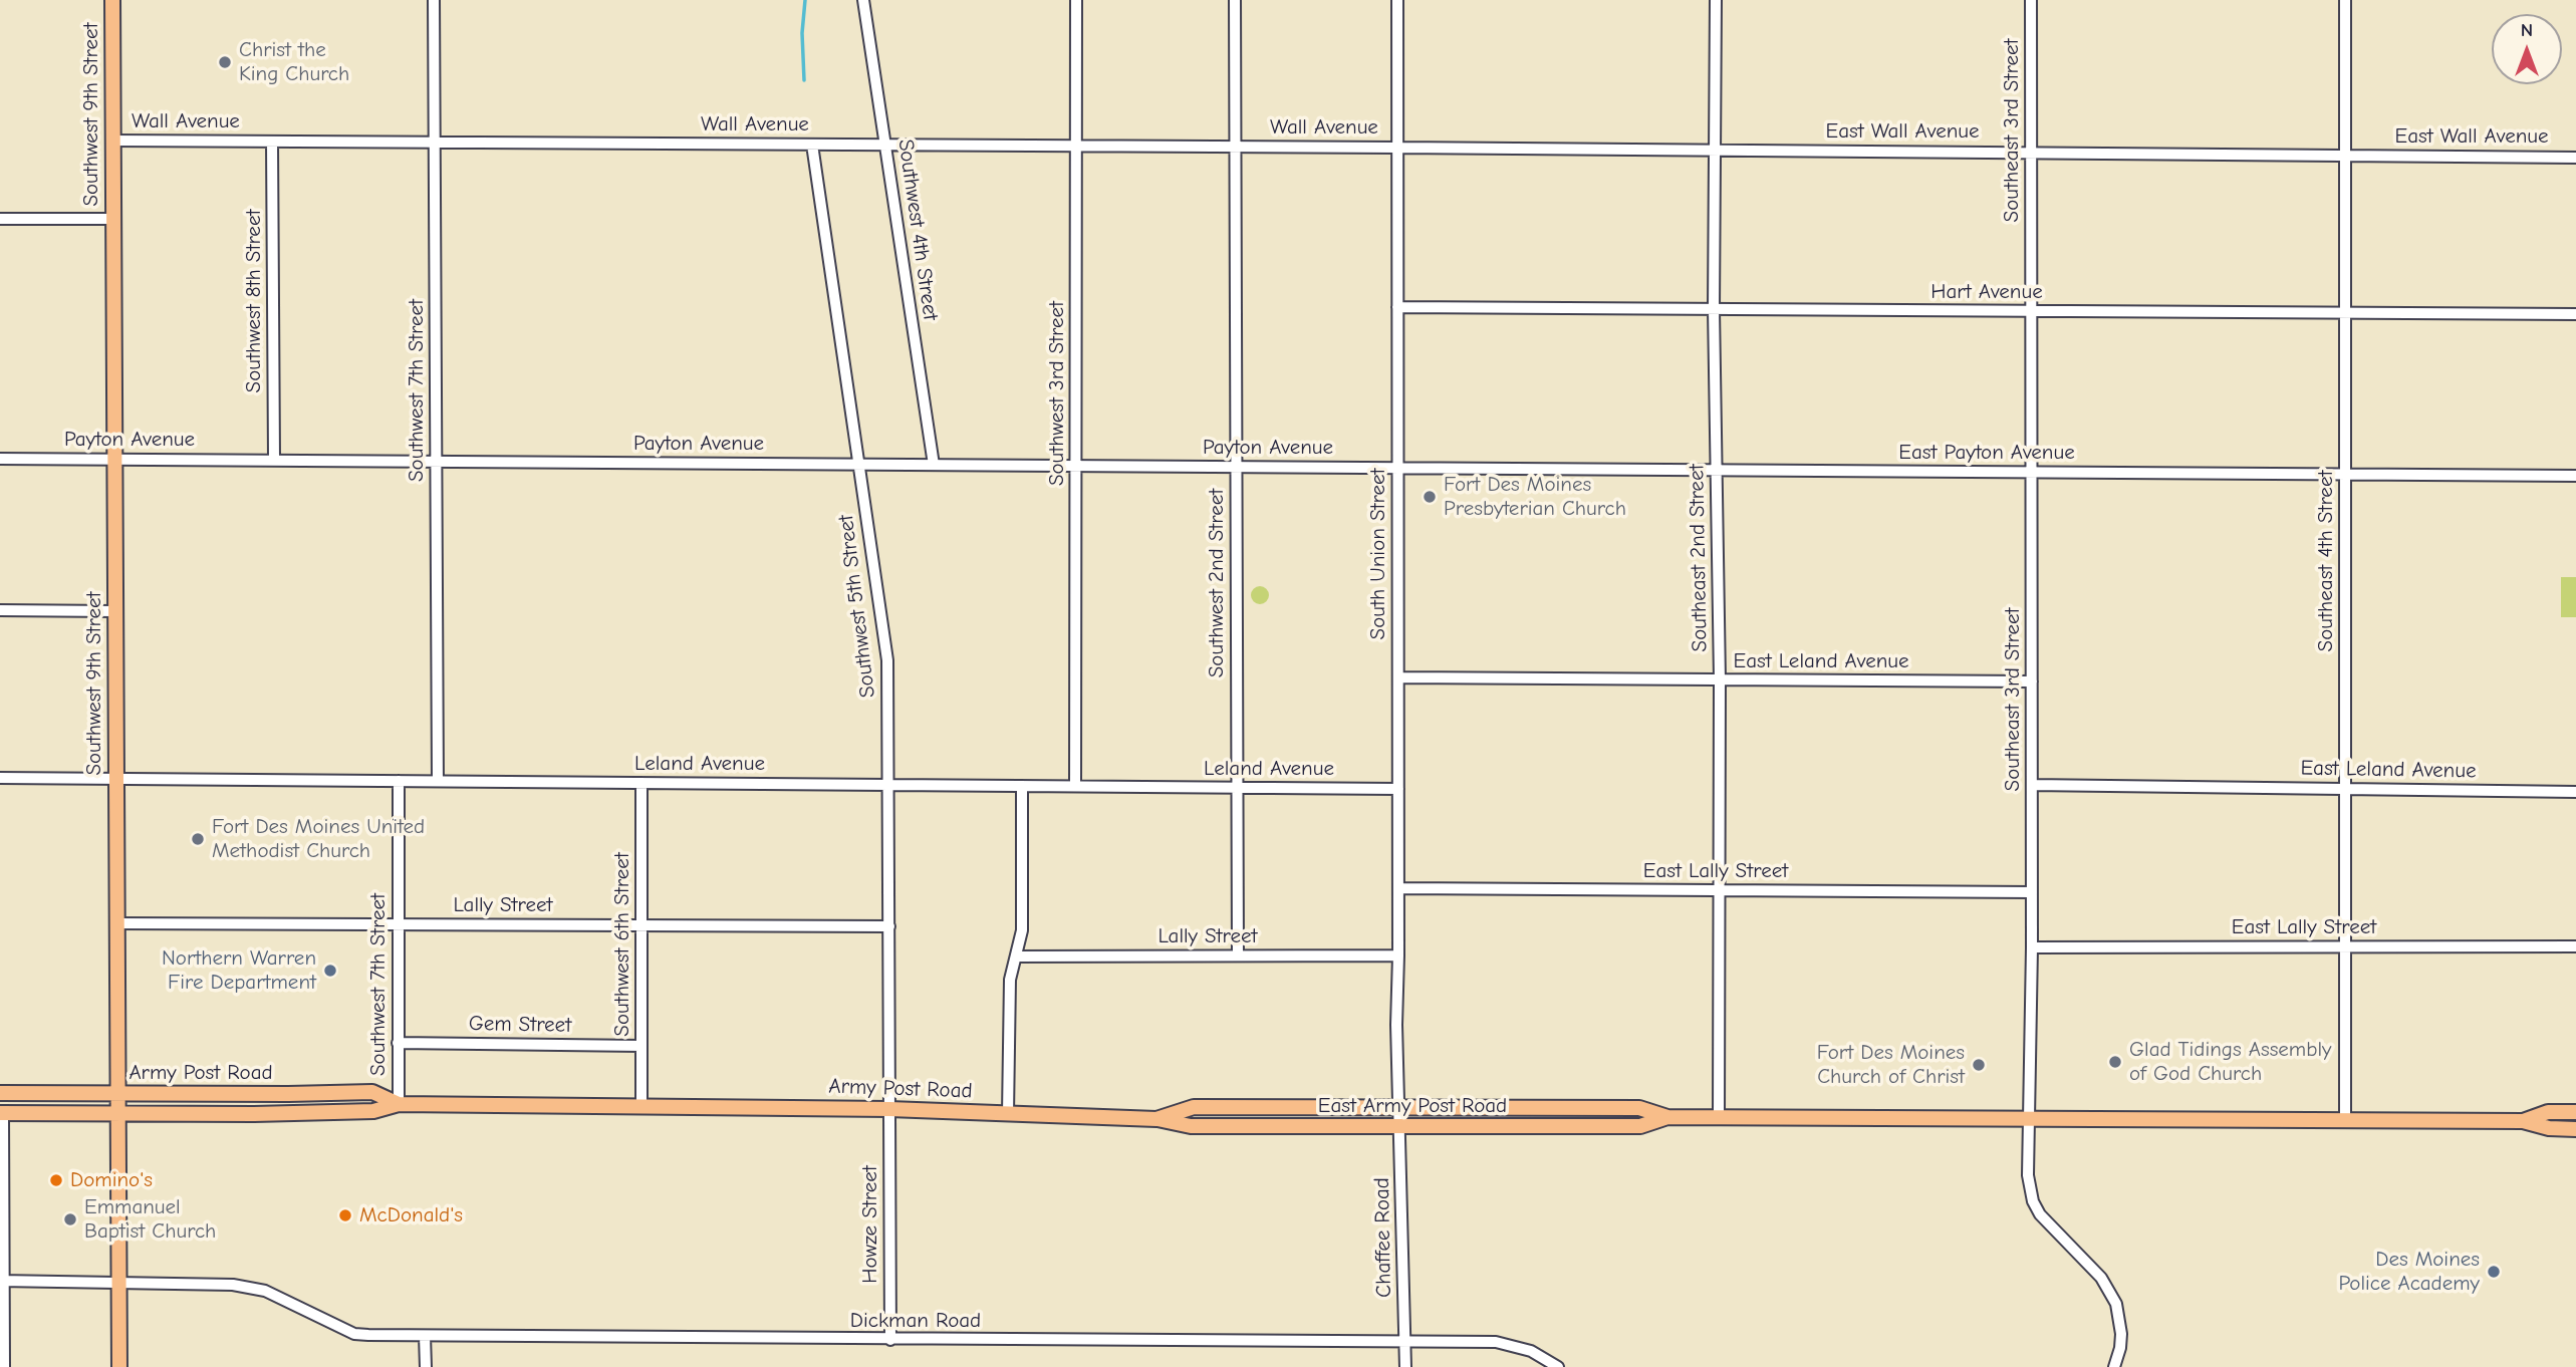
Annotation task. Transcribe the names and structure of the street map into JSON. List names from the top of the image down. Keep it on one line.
{"streets":{"main road":["Southwest 9th Street","Army Post Road","East Army Post Road"],"street":["Wall Avenue","Southeast 3rd Street","East Wall Avenue","Southwest 4th Street","Hart Avenue","Southwest 8th Street","Southwest 7th Street","Southwest 3rd Street","Payton Avenue","East Payton Avenue","South Union Street","Southeast 2nd Street","Southeast 4th Street","Southwest 2nd Street","Southwest 5th Street","East Leland Avenue","Leland Avenue","East Lally Street","Lally Street","Southwest 6th Street","Gem Street","Howze Street","Chaffee Road","Dickman Road"]},"crossings":[["Southwest 9th Street","Wall Avenue"],["Southwest 9th Street","Payton Avenue"],["Southwest 9th Street","Leland Avenue"],["Southwest 9th Street","Lally Street"],["Southwest 9th Street","Army Post Road"],["Southwest 9th Street","Dickman Road"],["Wall Avenue","East Wall Avenue"],["Wall Avenue","Southwest 4th Street"],["Wall Avenue","Southwest 8th Street"],["Wall Avenue","Southwest 7th Street"],["Wall Avenue","Southwest 3rd Street"],["Wall Avenue","South Union Street"],["Wall Avenue","Southwest 2nd Street"],["Wall Avenue","Southwest 5th Street"],["Southeast 3rd Street","East Wall Avenue"],["Southeast 3rd Street","Hart Avenue"],["Southeast 3rd Street","East Payton Avenue"],["Southeast 3rd Street","East Leland Avenue"],["Southeast 3rd Street","East Lally Street"],["Southeast 3rd Street","East Army Post Road"],["East Wall Avenue","South Union Street"],["East Wall Avenue","Southeast 2nd Street"],["East Wall Avenue","Southeast 4th Street"],["Southwest 4th Street","Payton Avenue"],["Hart Avenue","South Union Street"],["Hart Avenue","Southeast 2nd Street"],["Hart Avenue","Southeast 4th Street"],["Southwest 8th Street","Payton Avenue"],["Southwest 7th Street","Payton Avenue"],["Southwest 7th Street","Leland Avenue"],["Southwest 7th Street","Lally Street"],["Southwest 7th Street","Gem Street"],["Southwest 7th Street","Army Post Road"],["Southwest 3rd Street","Payton Avenue"],["Southwest 3rd Street","Leland Avenue"],["Payton Avenue","East Payton Avenue"],["Payton Avenue","South Union Street"],["Payton Avenue","Southwest 2nd Street"],["Payton Avenue","Southwest 5th Street"],["East Payton Avenue","South Union Street"],["East Payton Avenue","Southeast 2nd Street"],["East Payton Avenue","Southeast 4th Street"],["South Union Street","East Leland Avenue"],["South Union Street","Leland Avenue"],["South Union Street","East Lally Street"],["South Union Street","Lally Street"],["South Union Street","Army Post Road"],["South Union Street","East Army Post Road"],["South Union Street","Chaffee Road"],["Southeast 2nd Street","East Leland Avenue"],["Southeast 2nd Street","East Lally Street"],["Southeast 2nd Street","East Army Post Road"],["Southeast 4th Street","East Leland Avenue"],["Southeast 4th Street","East Lally Street"],["Southeast 4th Street","East Army Post Road"],["Southwest 2nd Street","Leland Avenue"],["Southwest 2nd Street","Lally Street"],["Southwest 5th Street","Leland Avenue"],["Southwest 5th Street","Lally Street"],["Southwest 5th Street","Army Post Road"],["Southwest 5th Street","Howze Street"],["Leland Avenue","Southwest 6th Street"],["Lally Street","Southwest 6th Street"],["Southwest 6th Street","Gem Street"],["Southwest 6th Street","Army Post Road"],["Army Post Road","East Army Post Road"],["Army Post Road","Howze Street"],["Army Post Road","Chaffee Road"],["East Army Post Road","Chaffee Road"],["Howze Street","Dickman Road"],["Chaffee Road","Dickman Road"]],"places":["Christ the King Church","Fort Des Moines Presbyterian Church","Fort Des Moines United Methodist Church","Northern Warren Fire Department","Glad Tidings Assembly of God Church","Fort Des Moines Church of Christ","Domino's","McDonald's","Emmanuel Baptist Church","Des Moines Police Academy"],"north":"top"}
